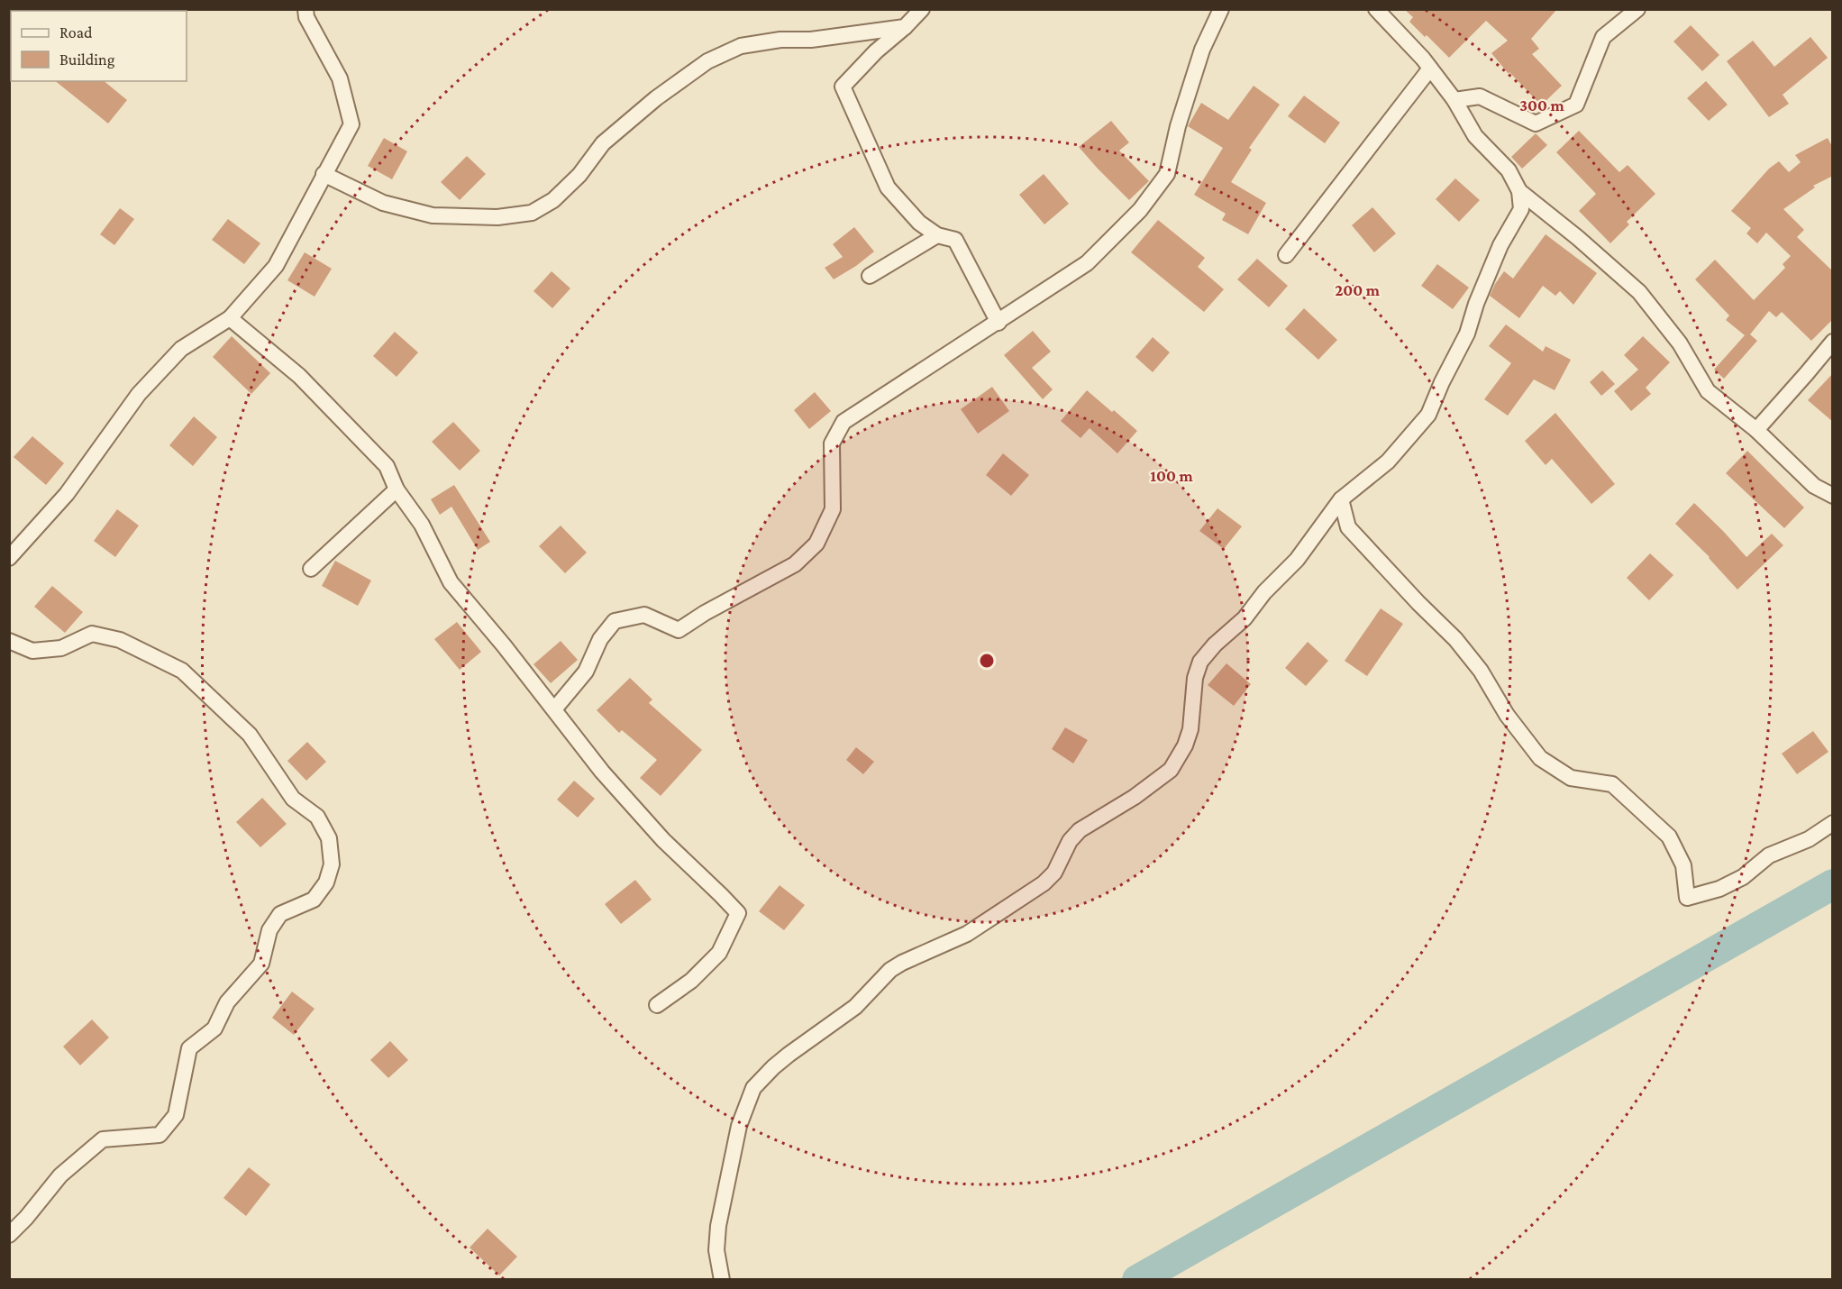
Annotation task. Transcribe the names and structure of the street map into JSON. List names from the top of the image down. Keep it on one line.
{"legend":["Road","Building"],"rings":["300 m","200 m","100 m"]}
